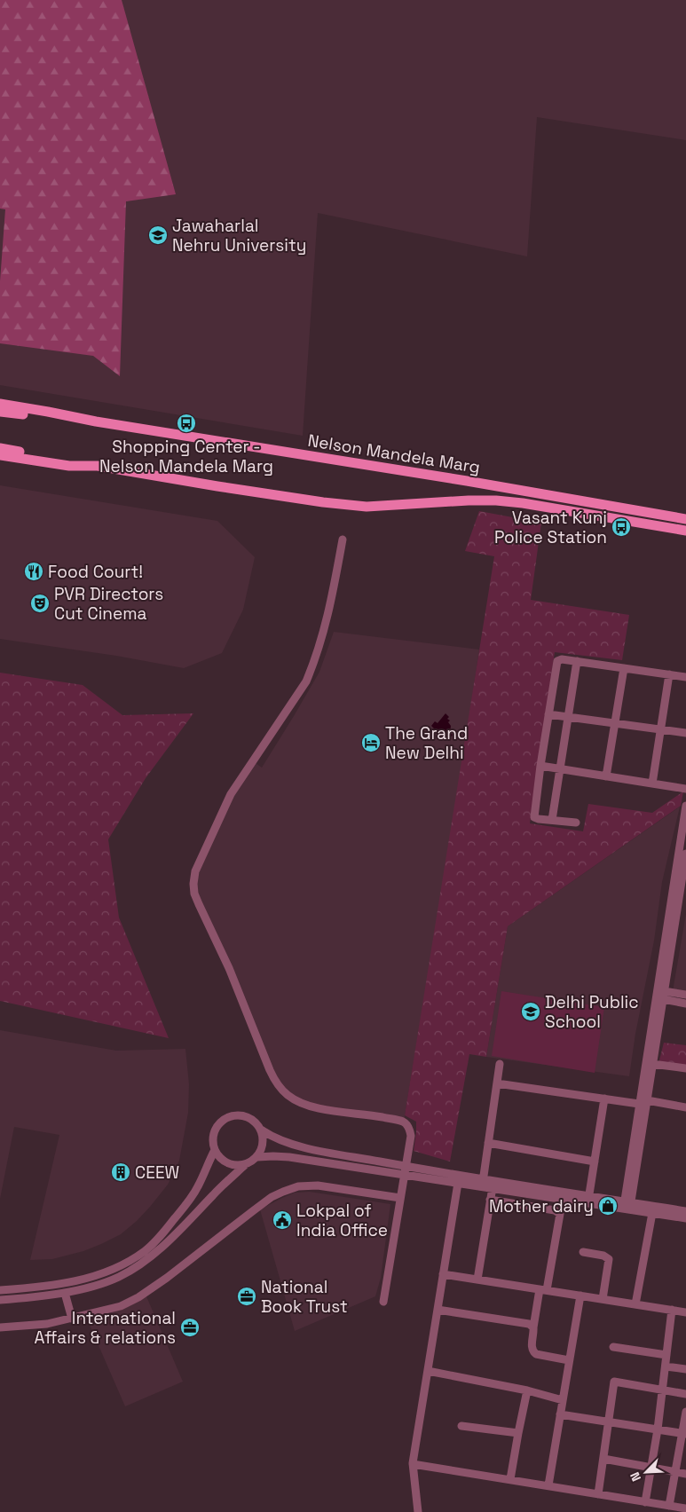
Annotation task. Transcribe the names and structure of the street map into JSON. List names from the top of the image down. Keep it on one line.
{"streets":{"main road":["Nelson Mandela Marg"]},"places":{"school or university":["Jawaharlal Nehru University","Delhi Public School"],"bus stop":["Shopping Center - Nelson Mandela Marg","Vasant Kunj Police Station"],"restaurant":["Food Court!"],"theatre":["PVR Directors Cut Cinema"],"hotel":["The Grand New Delhi"],"building":["CEEW"],"shop":["Mother dairy"],"public building":["Lokpal of India Office"],"office":["National Book Trust","International Affairs & relations"]},"north":"bottom left"}
